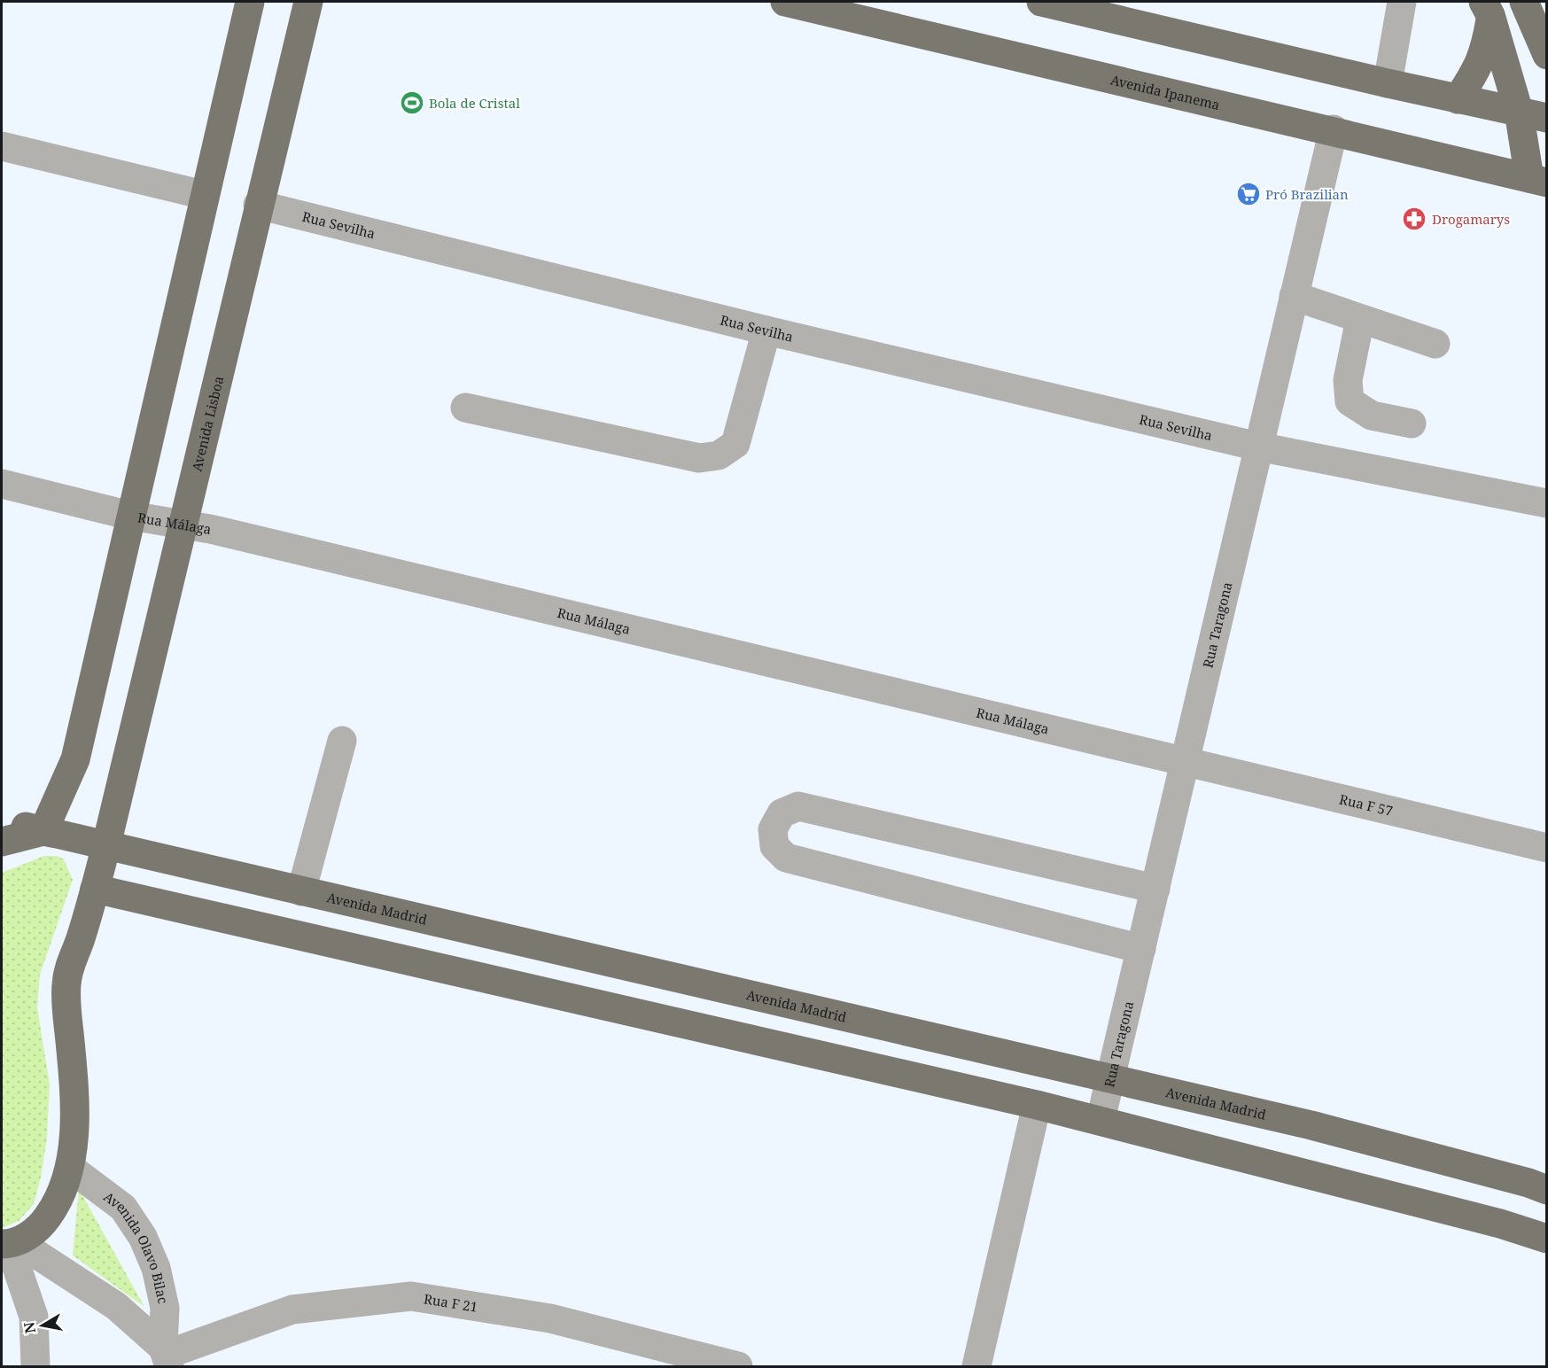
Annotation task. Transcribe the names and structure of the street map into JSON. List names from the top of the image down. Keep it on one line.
{"streets":{"main road":["Avenida Ipanema","Avenida Lisboa","Avenida Madrid"],"street":["Rua Sevilha","Rua Málaga","Rua Taragona","Rua F 57","Avenida Olavo Bilac","Rua F 21"]},"crossings":[["Avenida Ipanema","Rua Taragona"],["Rua Sevilha","Avenida Lisboa"],["Rua Sevilha","Rua Taragona"],["Avenida Lisboa","Rua Málaga"],["Avenida Lisboa","Avenida Madrid"],["Avenida Lisboa","Avenida Olavo Bilac"],["Rua Málaga","Rua Taragona"],["Rua Málaga","Rua F 57"],["Rua Taragona","Rua F 57"],["Rua Taragona","Avenida Madrid"],["Avenida Olavo Bilac","Rua F 21"]],"places":{"sports":["Bola de Cristal"],"supermarket":["Pró Brazilian"],"pharmacy":["Drogamarys"]},"north":"left"}
